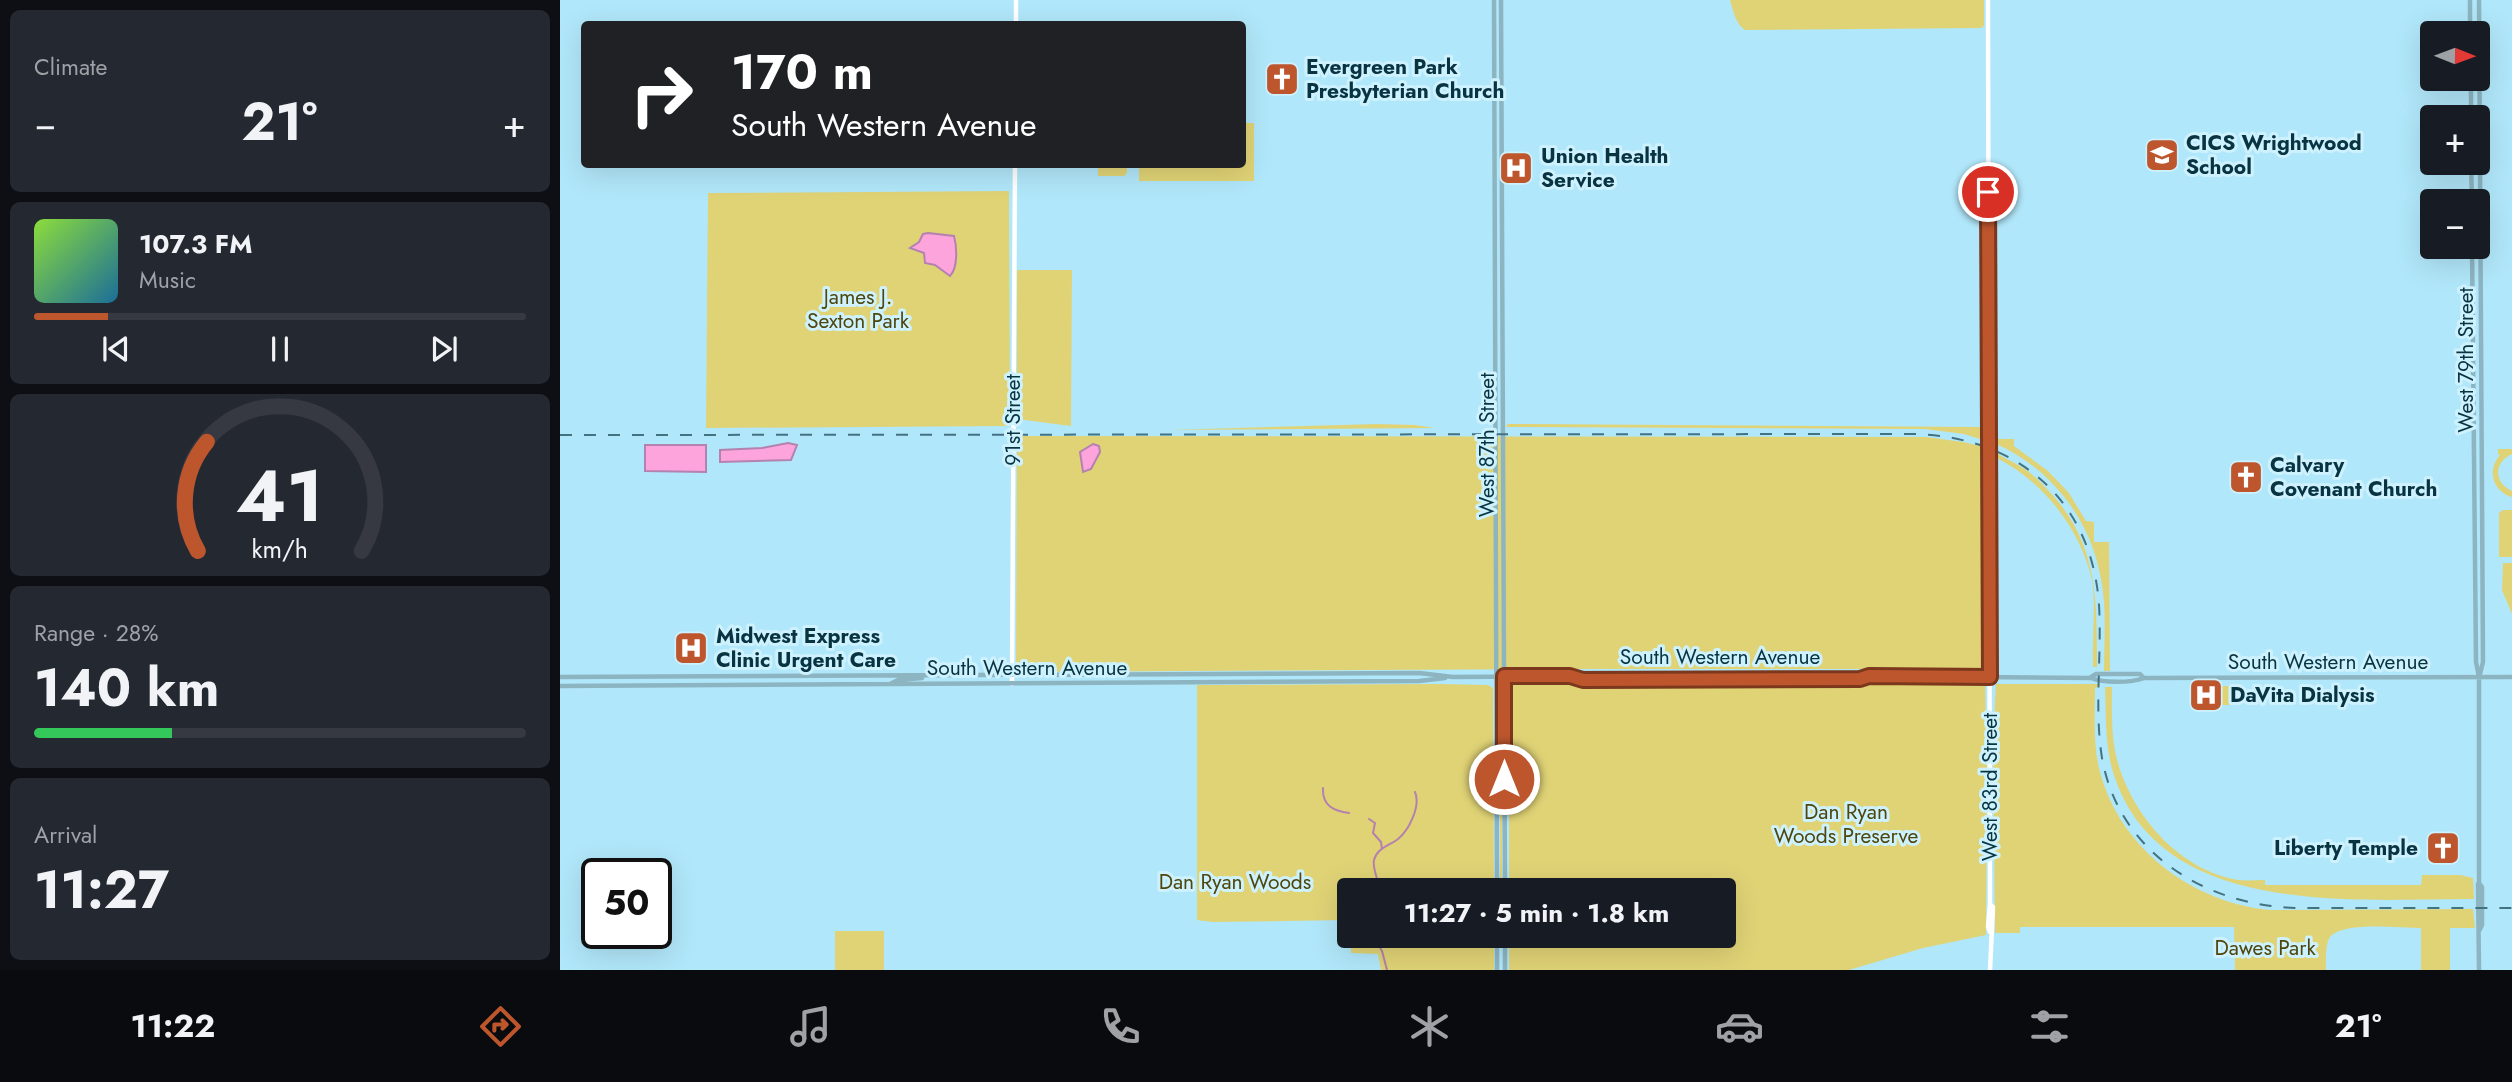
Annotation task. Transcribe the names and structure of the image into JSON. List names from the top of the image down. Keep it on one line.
{"streets":{"main road":["West 79th Street","West 87th Street","South Western Avenue"],"street":["91st Street","West 83rd Street"]},"crossings":[["West 79th Street","South Western Avenue"],["91st Street","South Western Avenue"],["West 87th Street","South Western Avenue"],["South Western Avenue","West 83rd Street"]],"parks":["James J. Sexton Park","Dan Ryan Woods Preserve","Dan Ryan Woods","Dawes Park"],"places":{"church":["Evergreen Park Presbyterian Church","Calvary Covenant Church","Liberty Temple"],"school or university":["CICS Wrightwood School"],"hospital":["Union Health Service","Midwest Express Clinic Urgent Care","DaVita Dialysis"]},"north":"right","page":{"tile":["Climate",["Range · 28%","140 km"],["Arrival","11:27"]],"map_buttons":["+","−"],"turn":["170 m","South Western Avenue"],"heat":["−","21°","+"],"song":["107.3 FM","Music"],"limit":"50","trip":"11:27 · 5 min · 1.8 km","tabs":["11:22","21°"],"gauge":["41","km/h"]}}
